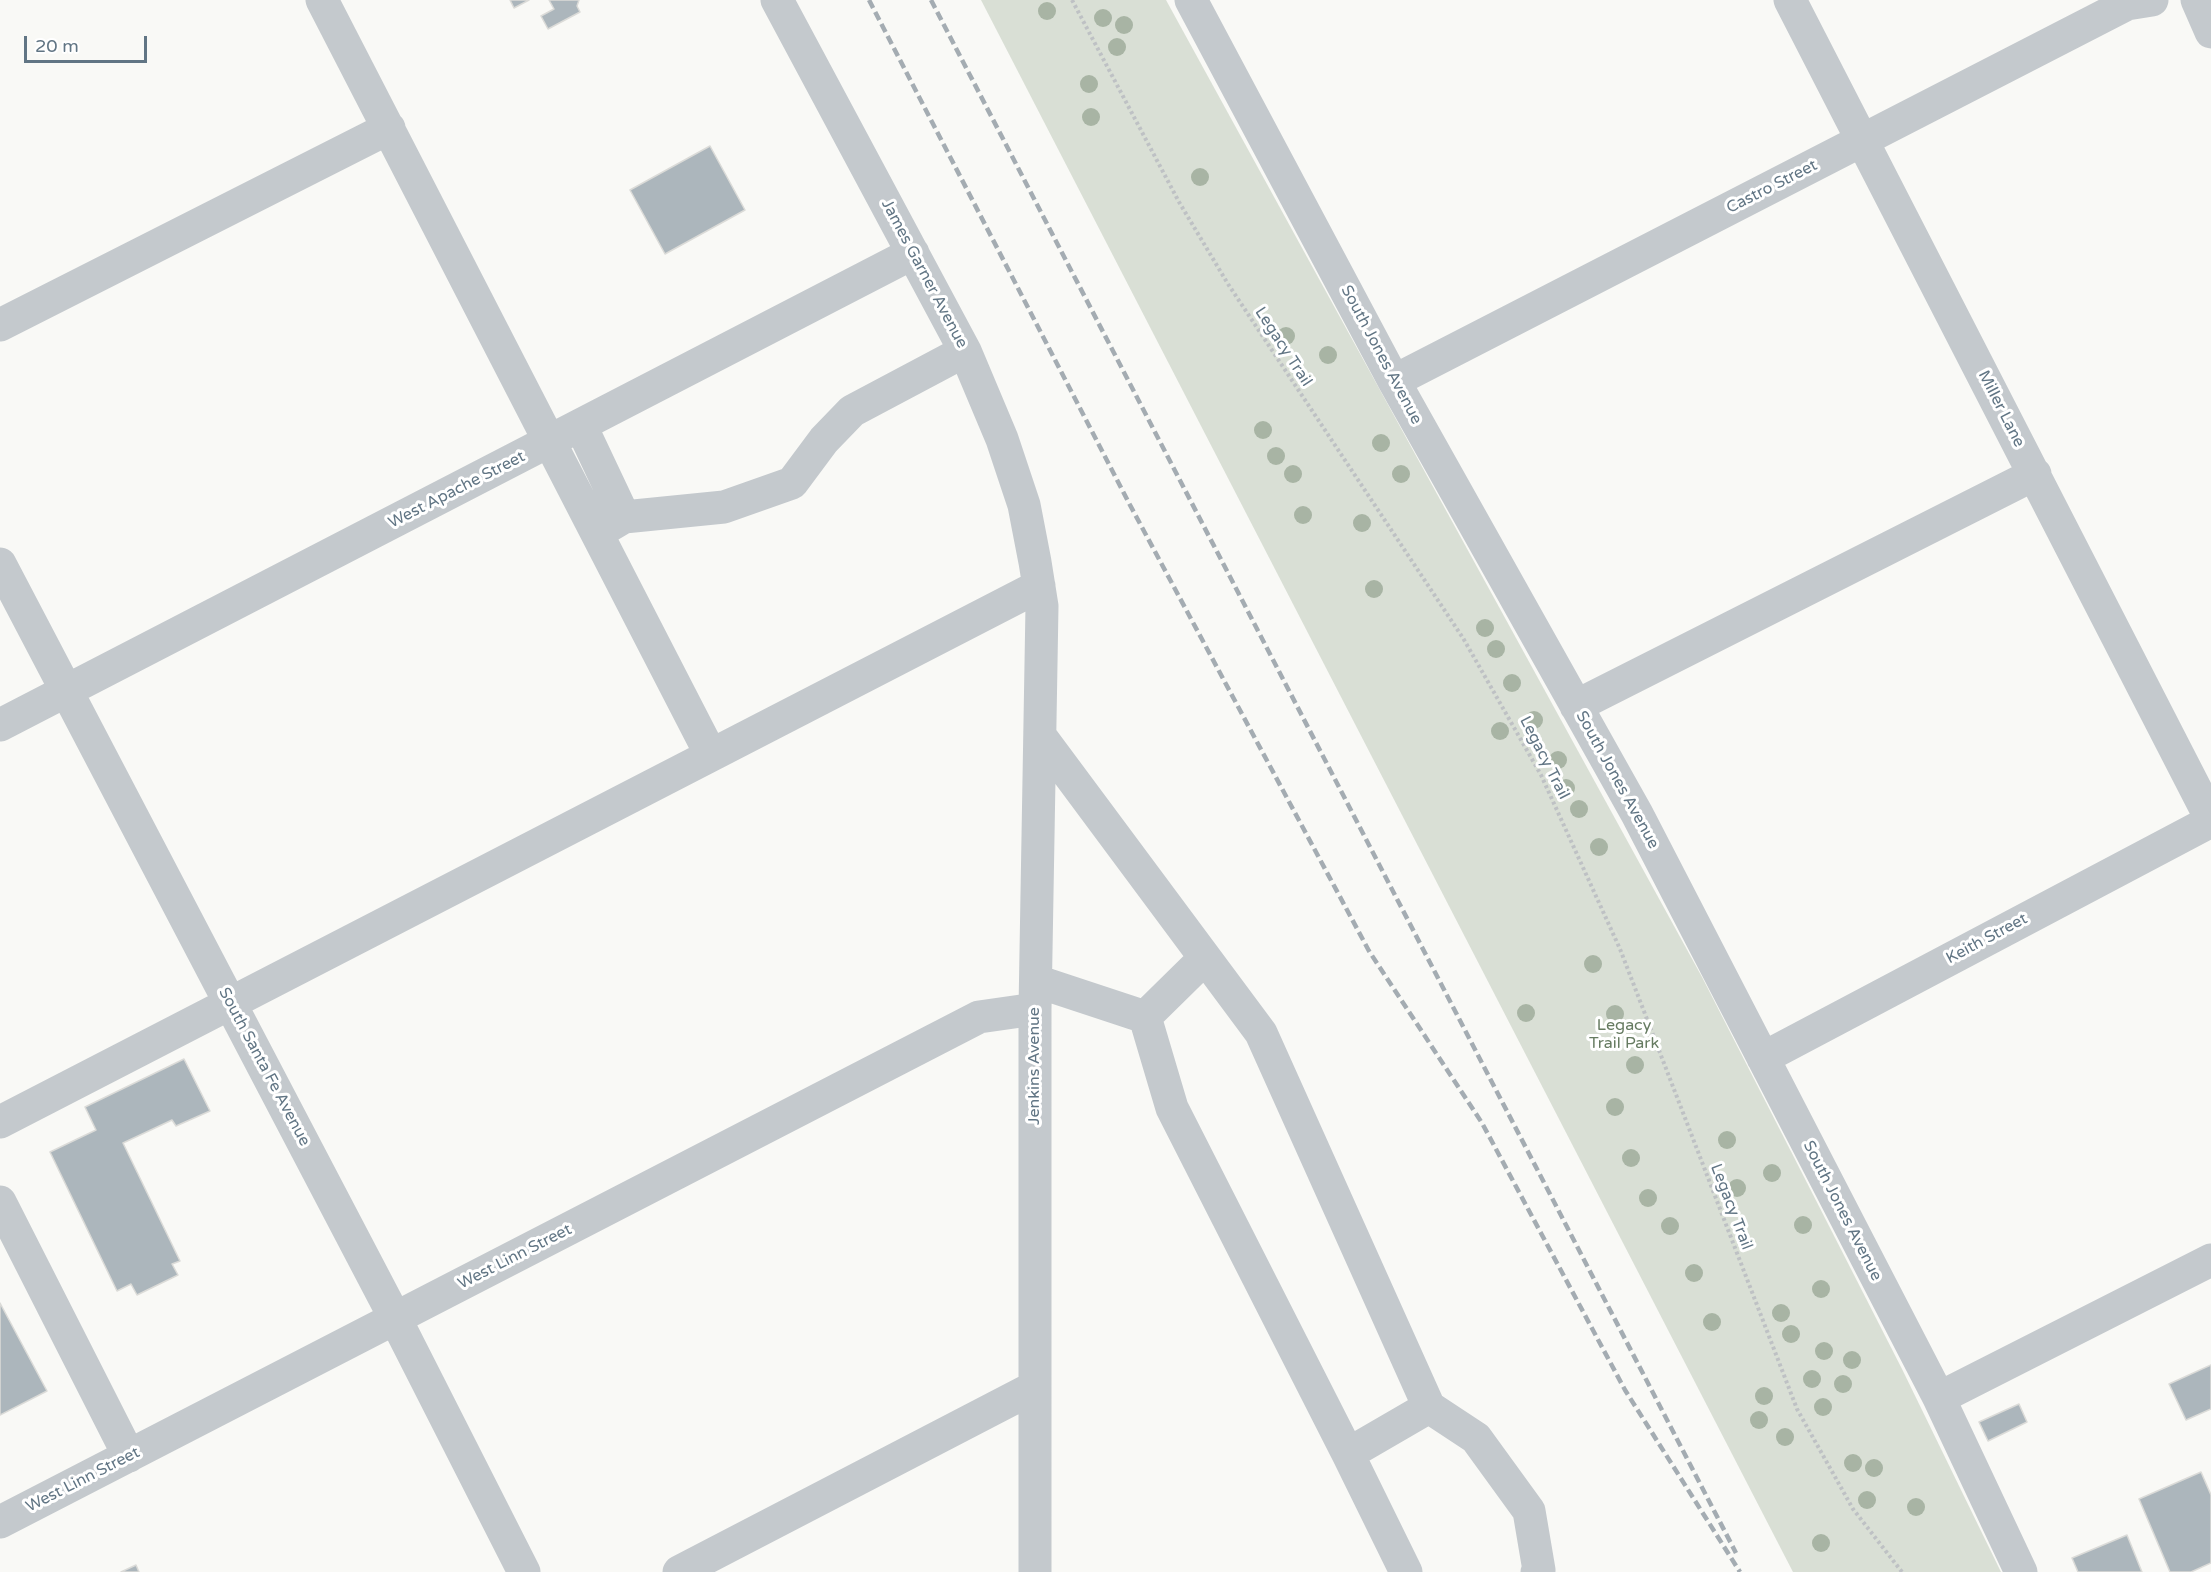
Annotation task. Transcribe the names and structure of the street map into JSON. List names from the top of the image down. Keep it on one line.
{"streets":{"street":["Castro Street","James Garner Avenue","South Jones Avenue","Miller Lane","West Apache Street","Keith Street","Jenkins Avenue","South Santa Fe Avenue","West Linn Street"],"path":["Legacy Trail"]},"crossings":[["Castro Street","South Jones Avenue"],["Castro Street","Miller Lane"],["James Garner Avenue","West Apache Street"],["James Garner Avenue","Jenkins Avenue"],["South Jones Avenue","Keith Street"],["Miller Lane","Keith Street"],["West Apache Street","South Santa Fe Avenue"],["Jenkins Avenue","West Linn Street"],["South Santa Fe Avenue","West Linn Street"]],"parks":["Legacy Trail Park"],"scale_bar":"20 m"}
